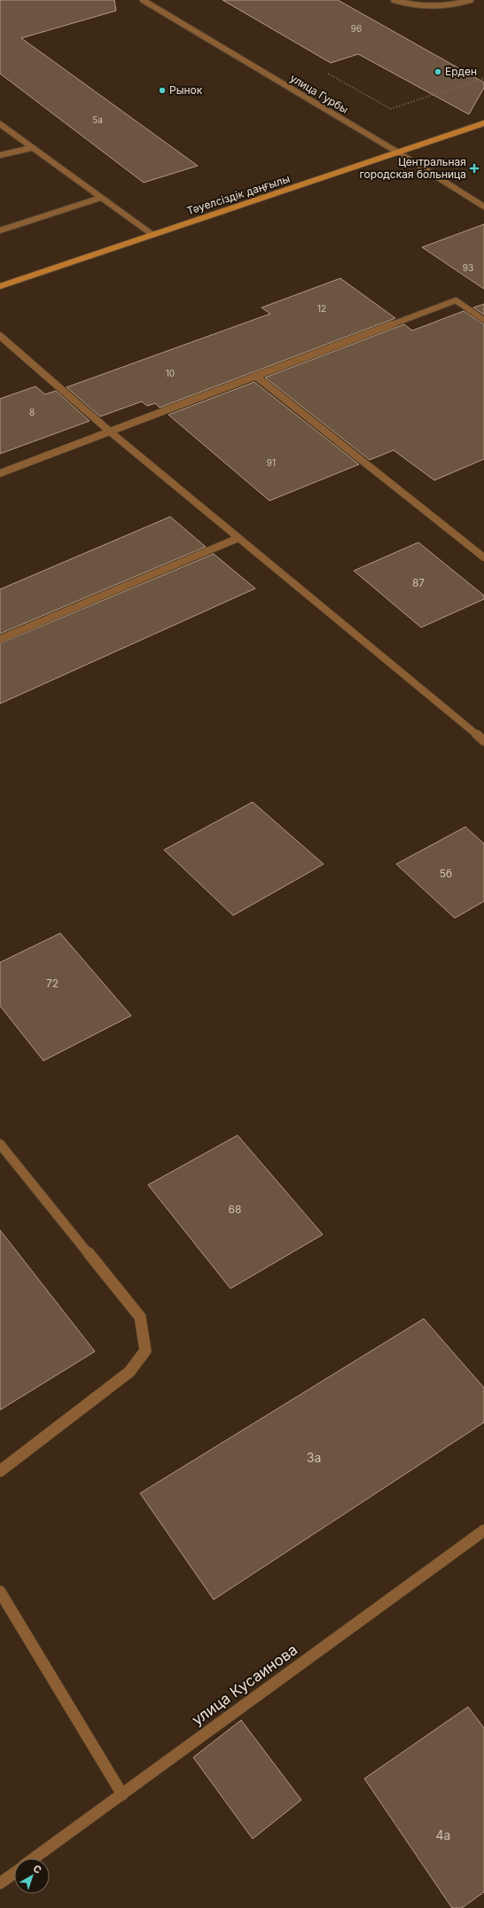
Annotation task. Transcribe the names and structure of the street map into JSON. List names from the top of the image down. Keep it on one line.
{"streets":{"street":["улица Гурбы","Тәуелсіздік даңғылы","улица Кусаинова"]},"crossings":[["улица Гурбы","Тәуелсіздік даңғылы"]],"places":{"other":["Ерден","Рынок"],"health":["Центральная городская больница"]},"house_numbers":["96","5а","93","12","10","8","91","87","5б","72","68","3а","4а"],"north":"top right"}
